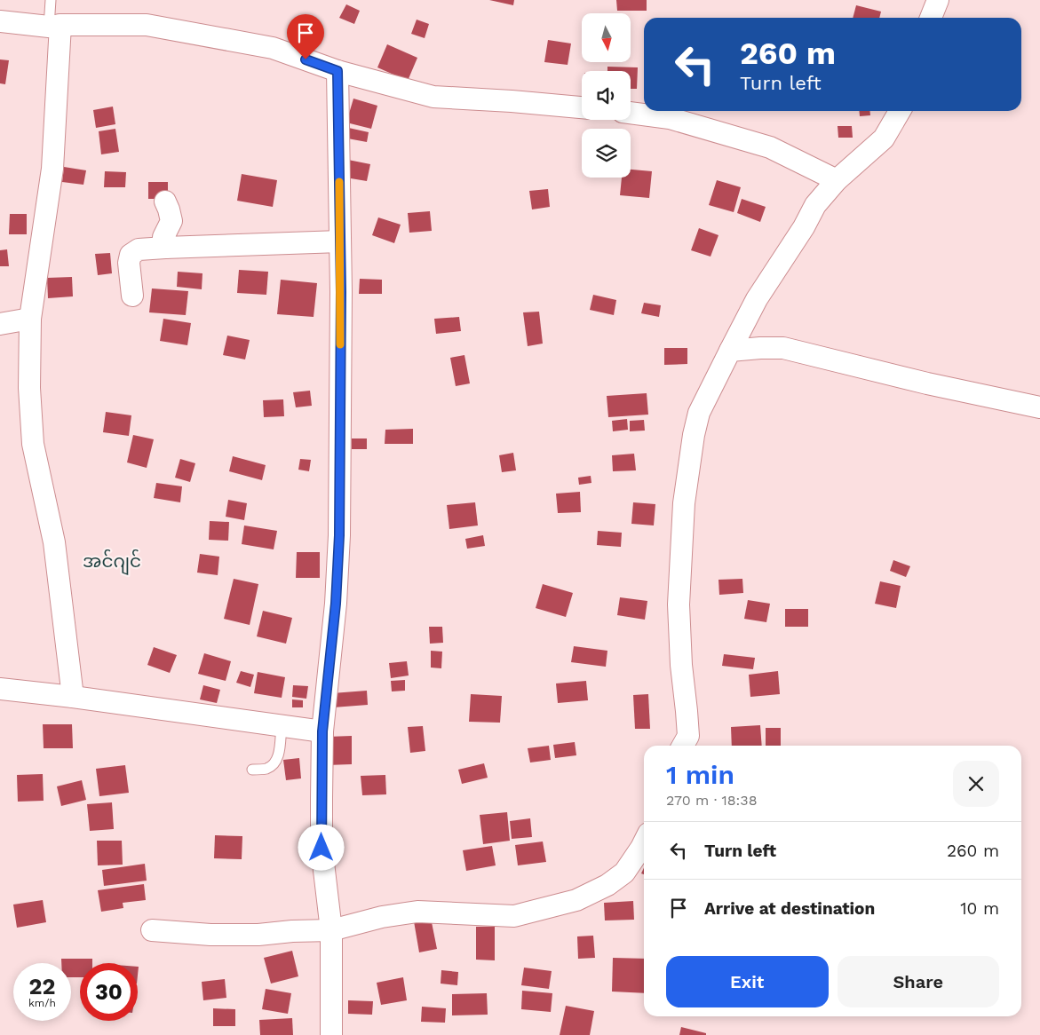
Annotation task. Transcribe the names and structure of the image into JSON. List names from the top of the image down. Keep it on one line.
{"districts":["အင်ဂျင်"],"north":"bottom","page":{"turn":["260 m","Turn left"],"heading":["1 min","270 m · 18:38"],"list":[{"name":"Turn left","value":"260 m"},{"name":"Arrive at destination","value":"10 m"}],"buttons":["Exit","Share"],"speed":"22 km/h","limit":"30"}}
